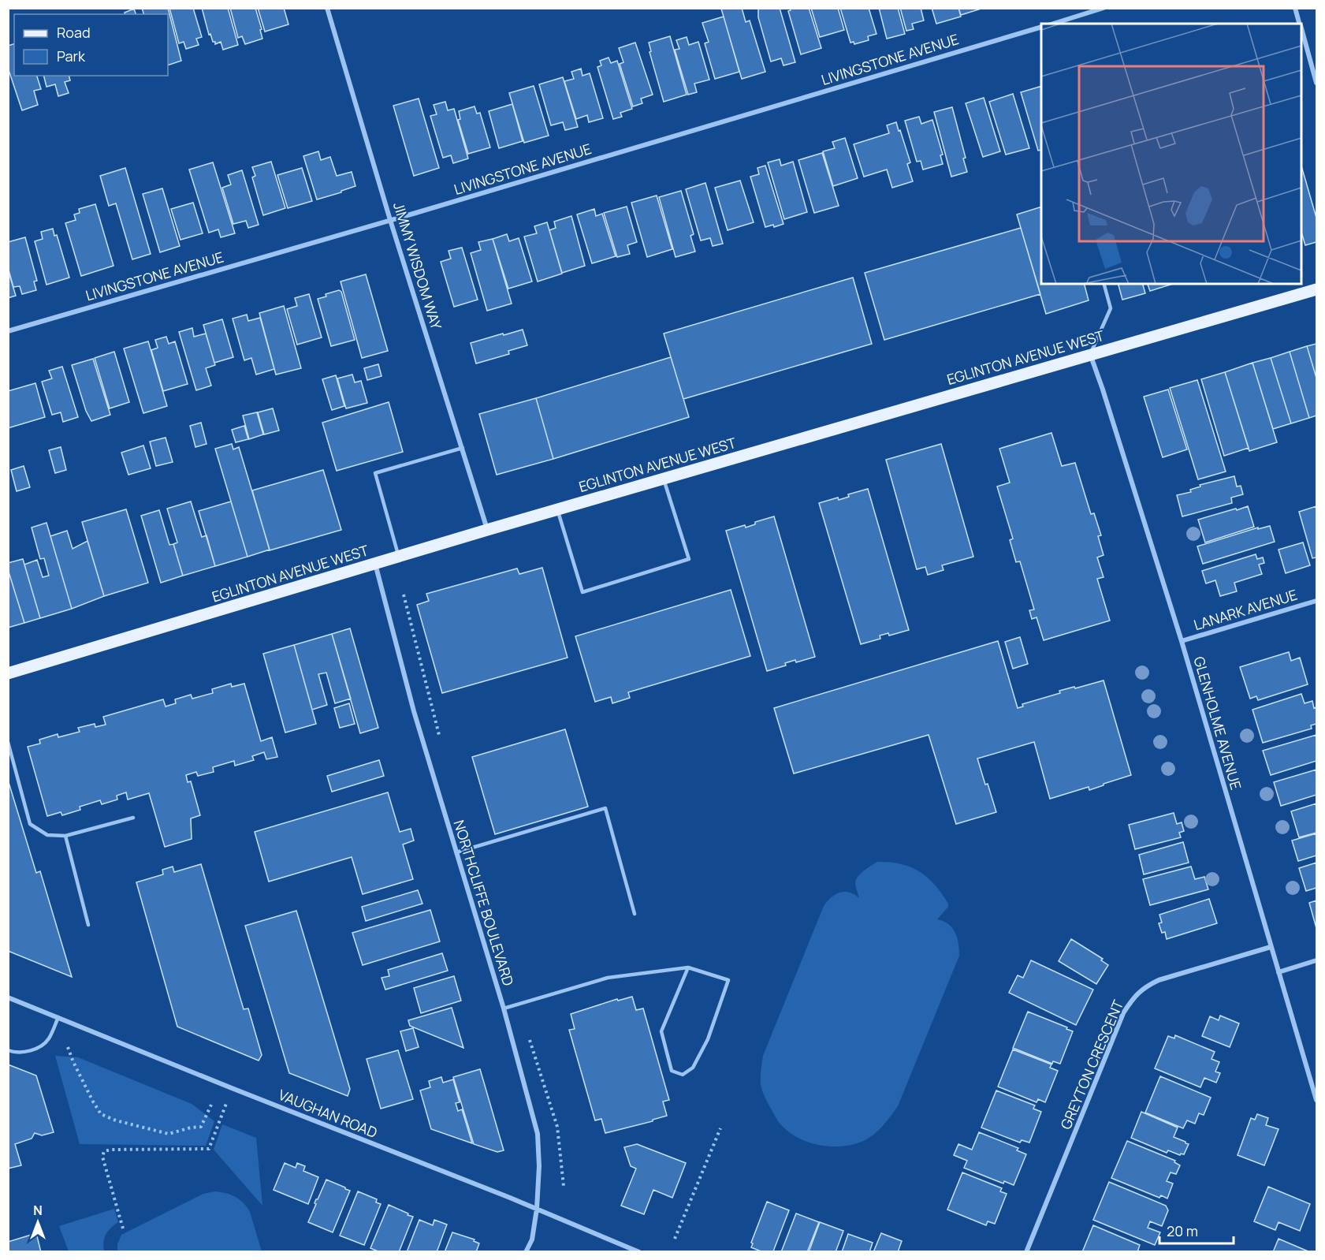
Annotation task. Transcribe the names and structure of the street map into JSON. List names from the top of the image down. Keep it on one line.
{"streets":{"main road":["EGLINTON AVENUE WEST"],"street":["LIVINGSTONE AVENUE","JIMMY WISDOM WAY","LANARK AVENUE","GLENHOLME AVENUE","NORTHCLIFFE BOULEVARD","GREYTON CRESCENT","VAUGHAN ROAD"]},"crossings":[["LIVINGSTONE AVENUE","JIMMY WISDOM WAY"],["JIMMY WISDOM WAY","EGLINTON AVENUE WEST"],["EGLINTON AVENUE WEST","GLENHOLME AVENUE"],["EGLINTON AVENUE WEST","NORTHCLIFFE BOULEVARD"],["LANARK AVENUE","GLENHOLME AVENUE"],["GLENHOLME AVENUE","GREYTON CRESCENT"],["NORTHCLIFFE BOULEVARD","VAUGHAN ROAD"]],"legend":["Road","Park"],"scale_bar":"20 m","north":"top"}
